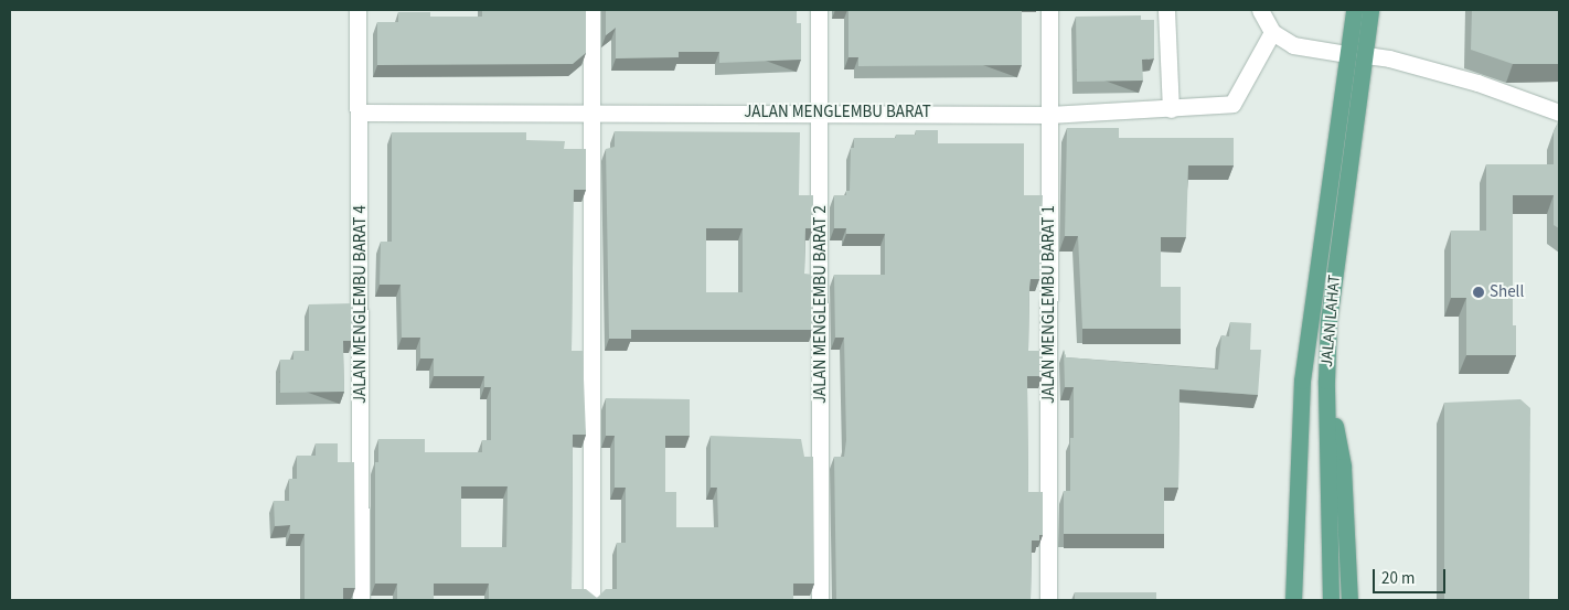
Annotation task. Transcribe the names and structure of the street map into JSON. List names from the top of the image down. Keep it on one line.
{"streets":{"main road":["JALAN LAHAT"],"street":["JALAN MENGLEMBU BARAT","JALAN MENGLEMBU BARAT 4","JALAN MENGLEMBU BARAT 2","JALAN MENGLEMBU BARAT 1"]},"crossings":[["JALAN MENGLEMBU BARAT","JALAN MENGLEMBU BARAT 4"],["JALAN MENGLEMBU BARAT","JALAN MENGLEMBU BARAT 2"],["JALAN MENGLEMBU BARAT","JALAN MENGLEMBU BARAT 1"]],"places":["Shell"],"scale_bar":"20 m"}
